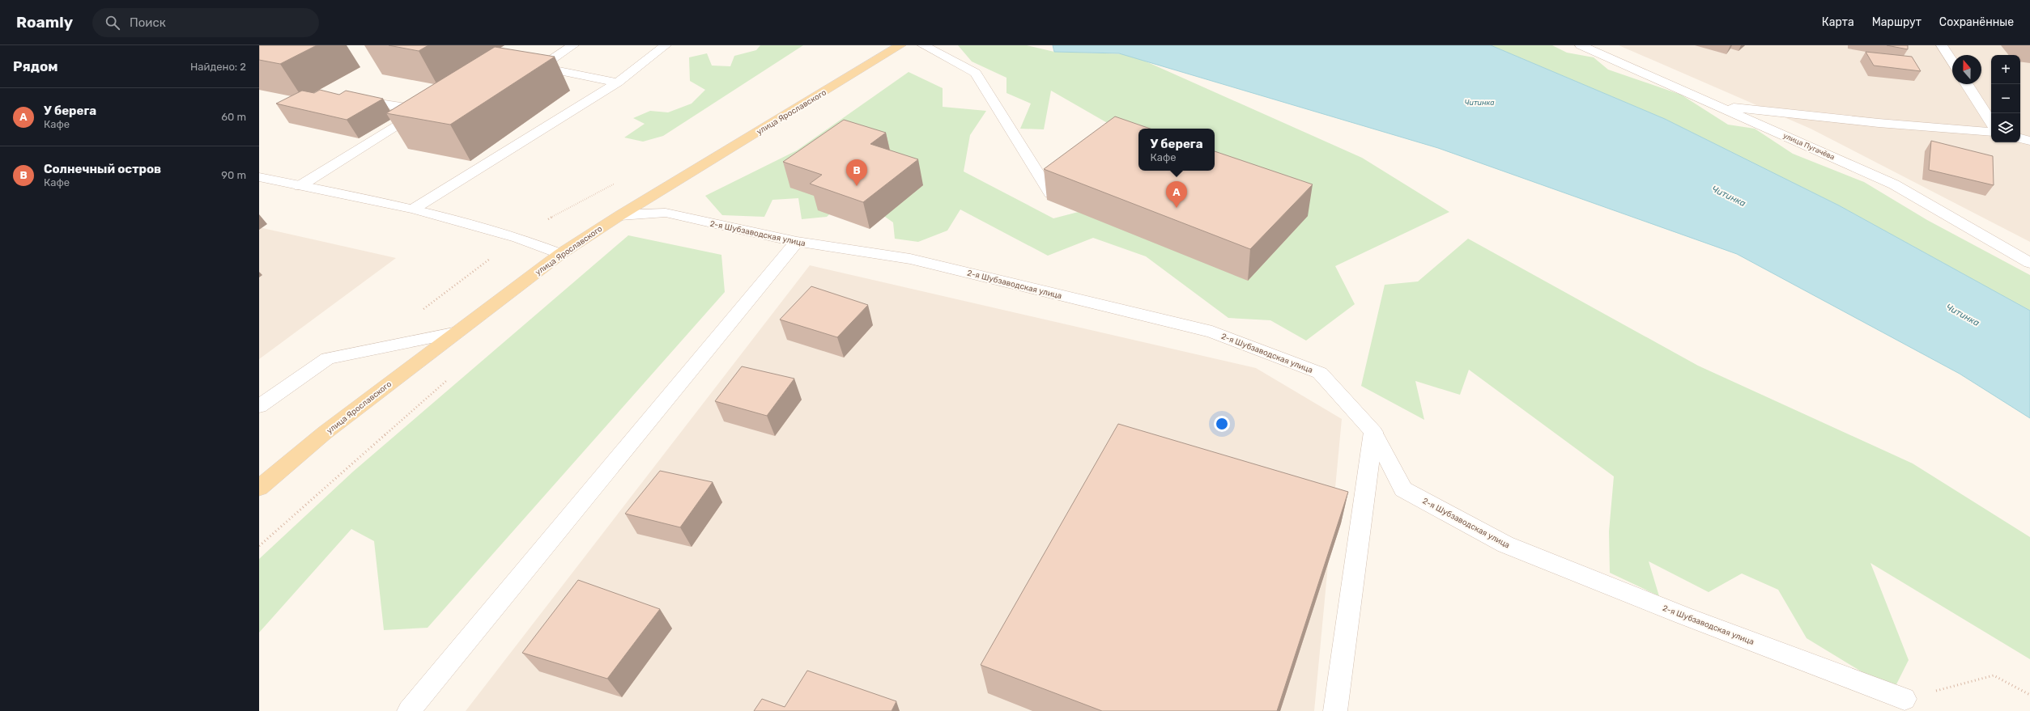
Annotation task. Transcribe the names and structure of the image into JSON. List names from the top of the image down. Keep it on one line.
{"streets":{"main road":["улица Ярославского"],"street":["улица Пугачёва","2-я Шубзаводская улица"]},"crossings":[["улица Ярославского","2-я Шубзаводская улица"]],"water":["Читинка"],"north":"top","page":{"header":"Roamly","search":"Поиск","nav":["Карта","Маршрут","Сохранённые"],"heading":["Рядом","Найдено: 2"],"map_buttons":["+","−"],"list":[{"mark":"A","name":"У берега","note":"Кафе","value":"60 m"},{"mark":"B","name":"Солнечный остров","note":"Кафе","value":"90 m"}],"popup":["У берега","Кафе"],"pins":["B","A"]}}
